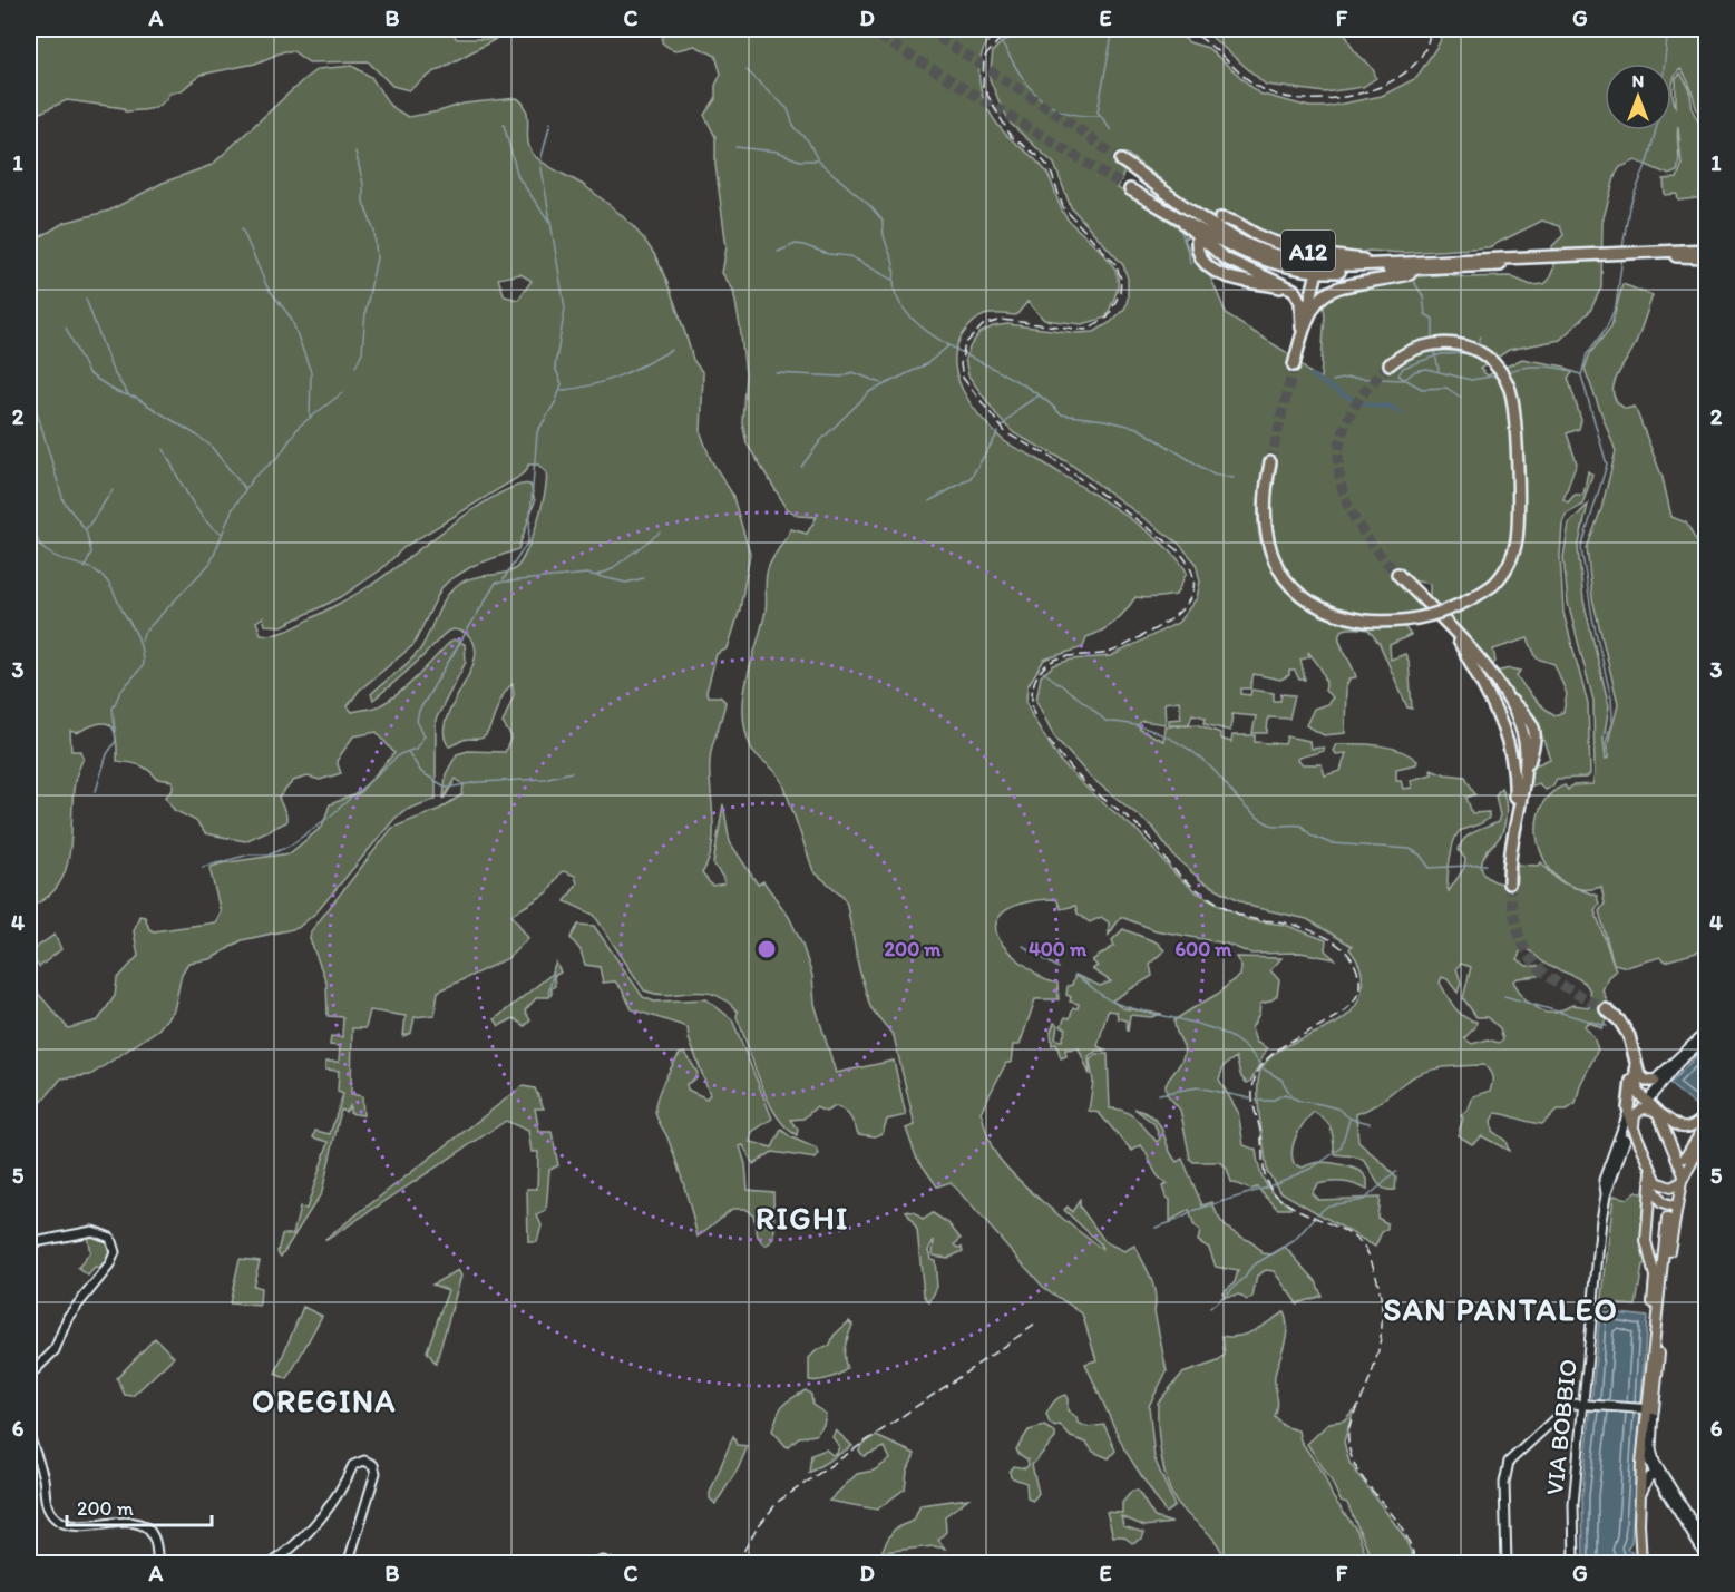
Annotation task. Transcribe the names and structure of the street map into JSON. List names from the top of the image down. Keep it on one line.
{"streets":{"highway":["A12"],"main road":["VIA BOBBIO"]},"districts":["RIGHI","SAN PANTALEO","OREGINA"],"scale_bar":"200 m","north":"top","grid":{"columns":["A","B","C","D","E","F","G"],"rows":["1","2","3","4","5","6"]},"rings":["200 m","400 m","600 m"]}
